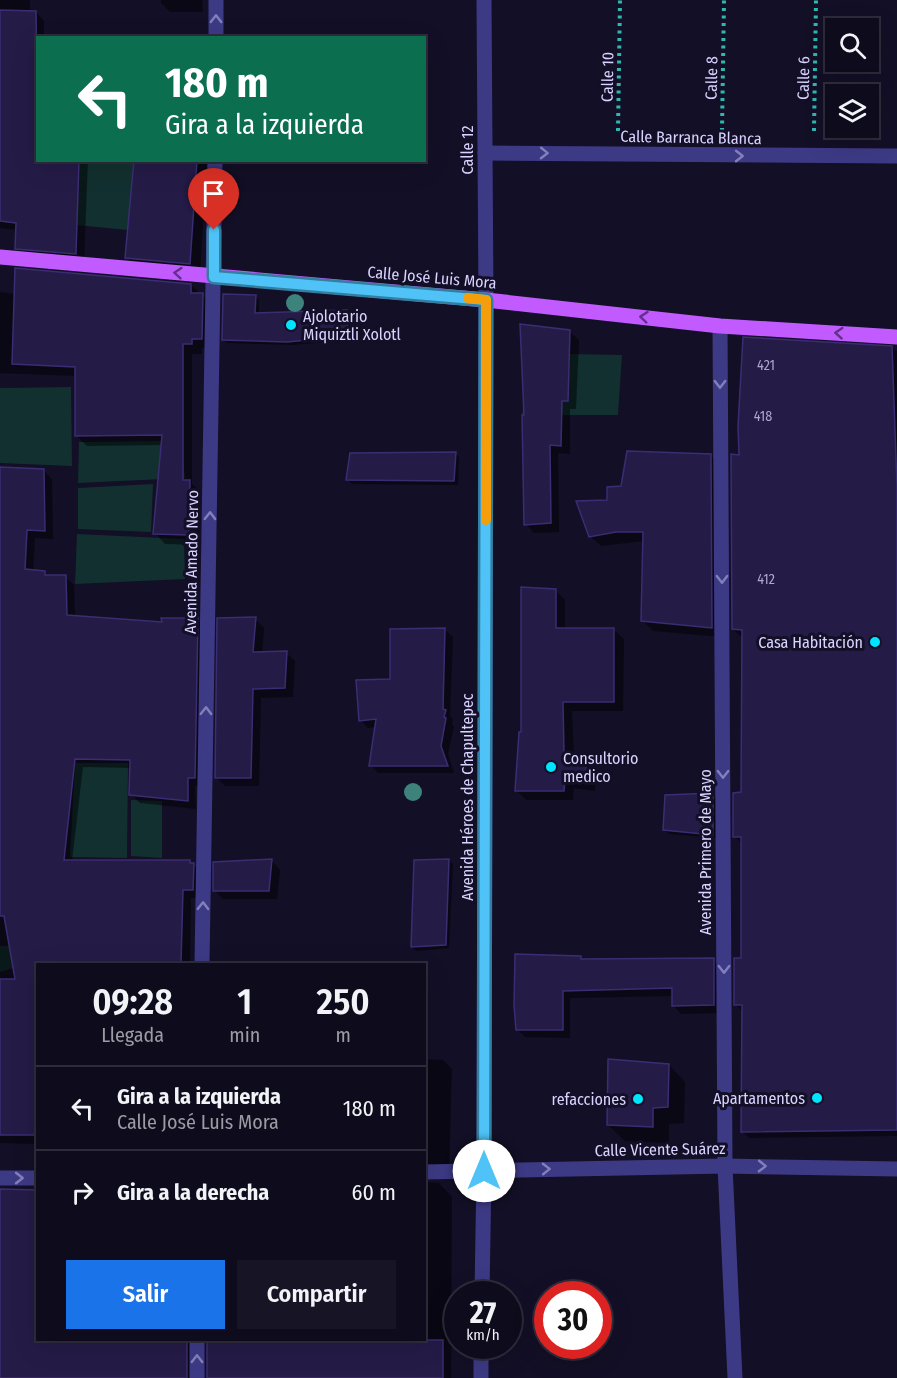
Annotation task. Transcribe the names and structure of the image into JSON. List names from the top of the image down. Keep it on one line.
{"streets":{"main road":["Calle José Luis Mora"],"street":["Calle Barranca Blanca","Calle 12","Avenida Amado Nervo","Avenida Héroes de Chapultepec","Avenida Primero de Mayo","Calle Vicente Suárez"],"path":["Calle 10","Calle 8","Calle 6"]},"crossings":[["Calle 10","Calle Barranca Blanca"],["Calle 8","Calle Barranca Blanca"],["Calle 6","Calle Barranca Blanca"],["Calle Barranca Blanca","Calle 12"],["Calle 12","Calle José Luis Mora"],["Calle 12","Avenida Héroes de Chapultepec"],["Calle José Luis Mora","Avenida Amado Nervo"],["Calle José Luis Mora","Avenida Héroes de Chapultepec"],["Calle José Luis Mora","Avenida Primero de Mayo"],["Avenida Héroes de Chapultepec","Calle Vicente Suárez"],["Avenida Primero de Mayo","Calle Vicente Suárez"]],"one_way":["Calle Barranca Blanca","Calle José Luis Mora","Avenida Amado Nervo","Avenida Primero de Mayo","Calle Vicente Suárez"],"places":["Ajolotario Miquiztli Xolotl","Casa Habitación","Consultorio medico","Apartamentos","refacciones"],"house_numbers":["421","418","412"],"page":{"turn":["180 m","Gira a la izquierda"],"eta":["09:28","Llegada","1","min","250","m"],"list":[{"name":"Gira a la izquierda","note":"Calle José Luis Mora","value":"180 m"},{"name":"Gira a la derecha","value":"60 m"}],"buttons":["Salir","Compartir"],"speed":"27 km/h","limit":"30"}}
